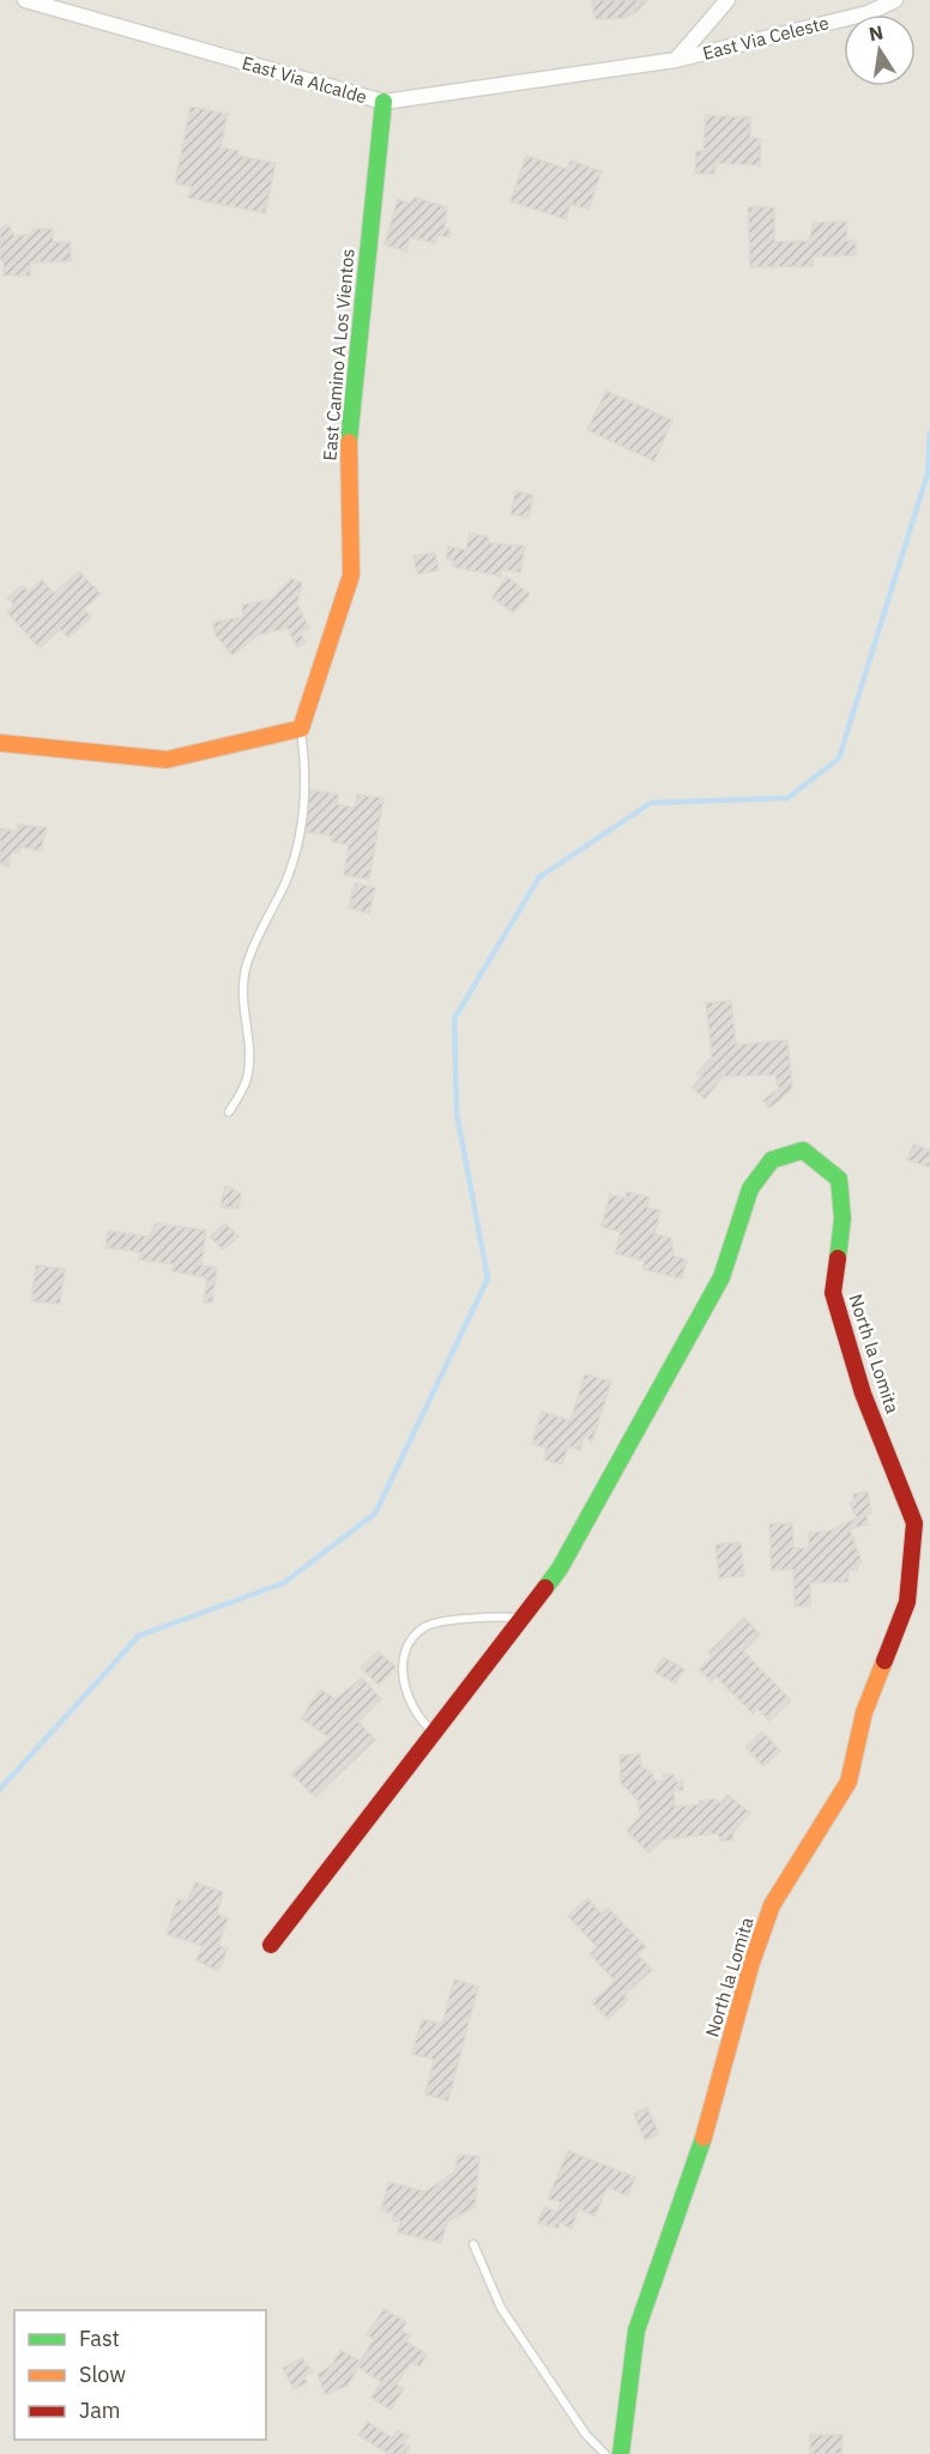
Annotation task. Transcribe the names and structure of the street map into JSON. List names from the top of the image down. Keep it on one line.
{"streets":{"street":["East Via Celeste","East Via Alcalde","East Camino A Los Vientos","North la Lomita"]},"crossings":[["East Via Celeste","East Via Alcalde"],["East Via Alcalde","East Camino A Los Vientos"]],"legend":["Fast","Slow","Jam"],"north":"top"}
